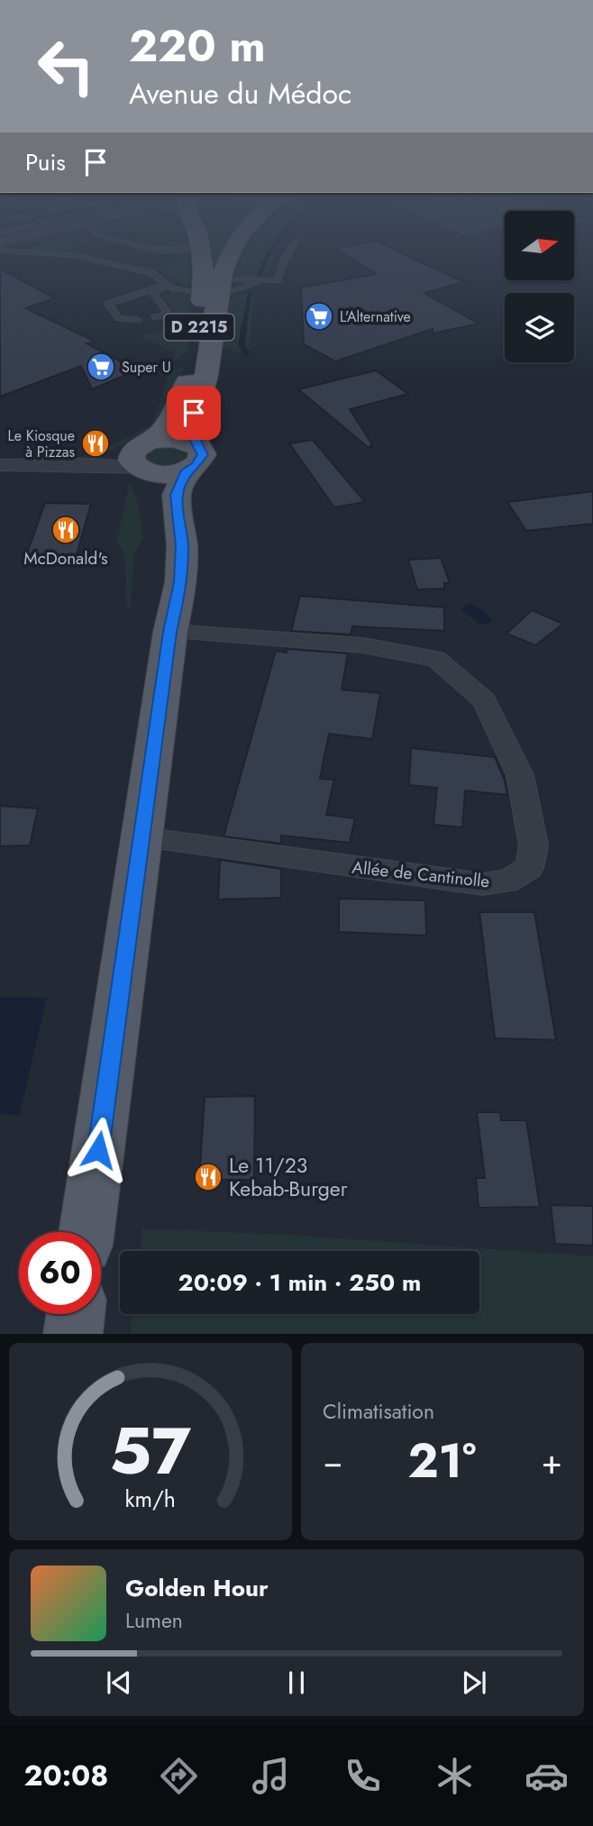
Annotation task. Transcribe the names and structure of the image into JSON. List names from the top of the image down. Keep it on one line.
{"streets":{"main road":["D 2215"],"street":["Allée de Cantinolle"]},"crossings":[["D 2215","Allée de Cantinolle"]],"places":{"supermarket":["L'Alternative","Super U"],"restaurant":["Le Kiosque à Pizzas","McDonald's","Le 11/23 Kebab-Burger"]},"north":"right","page":{"turn":["220 m","Avenue du Médoc"],"then":"Puis","limit":"60","trip":"20:09 · 1 min · 250 m","tile":"Climatisation","heat":["−","21°","+"],"song":["Golden Hour","Lumen"],"tabs":"20:08","gauge":["57","km/h"]}}
